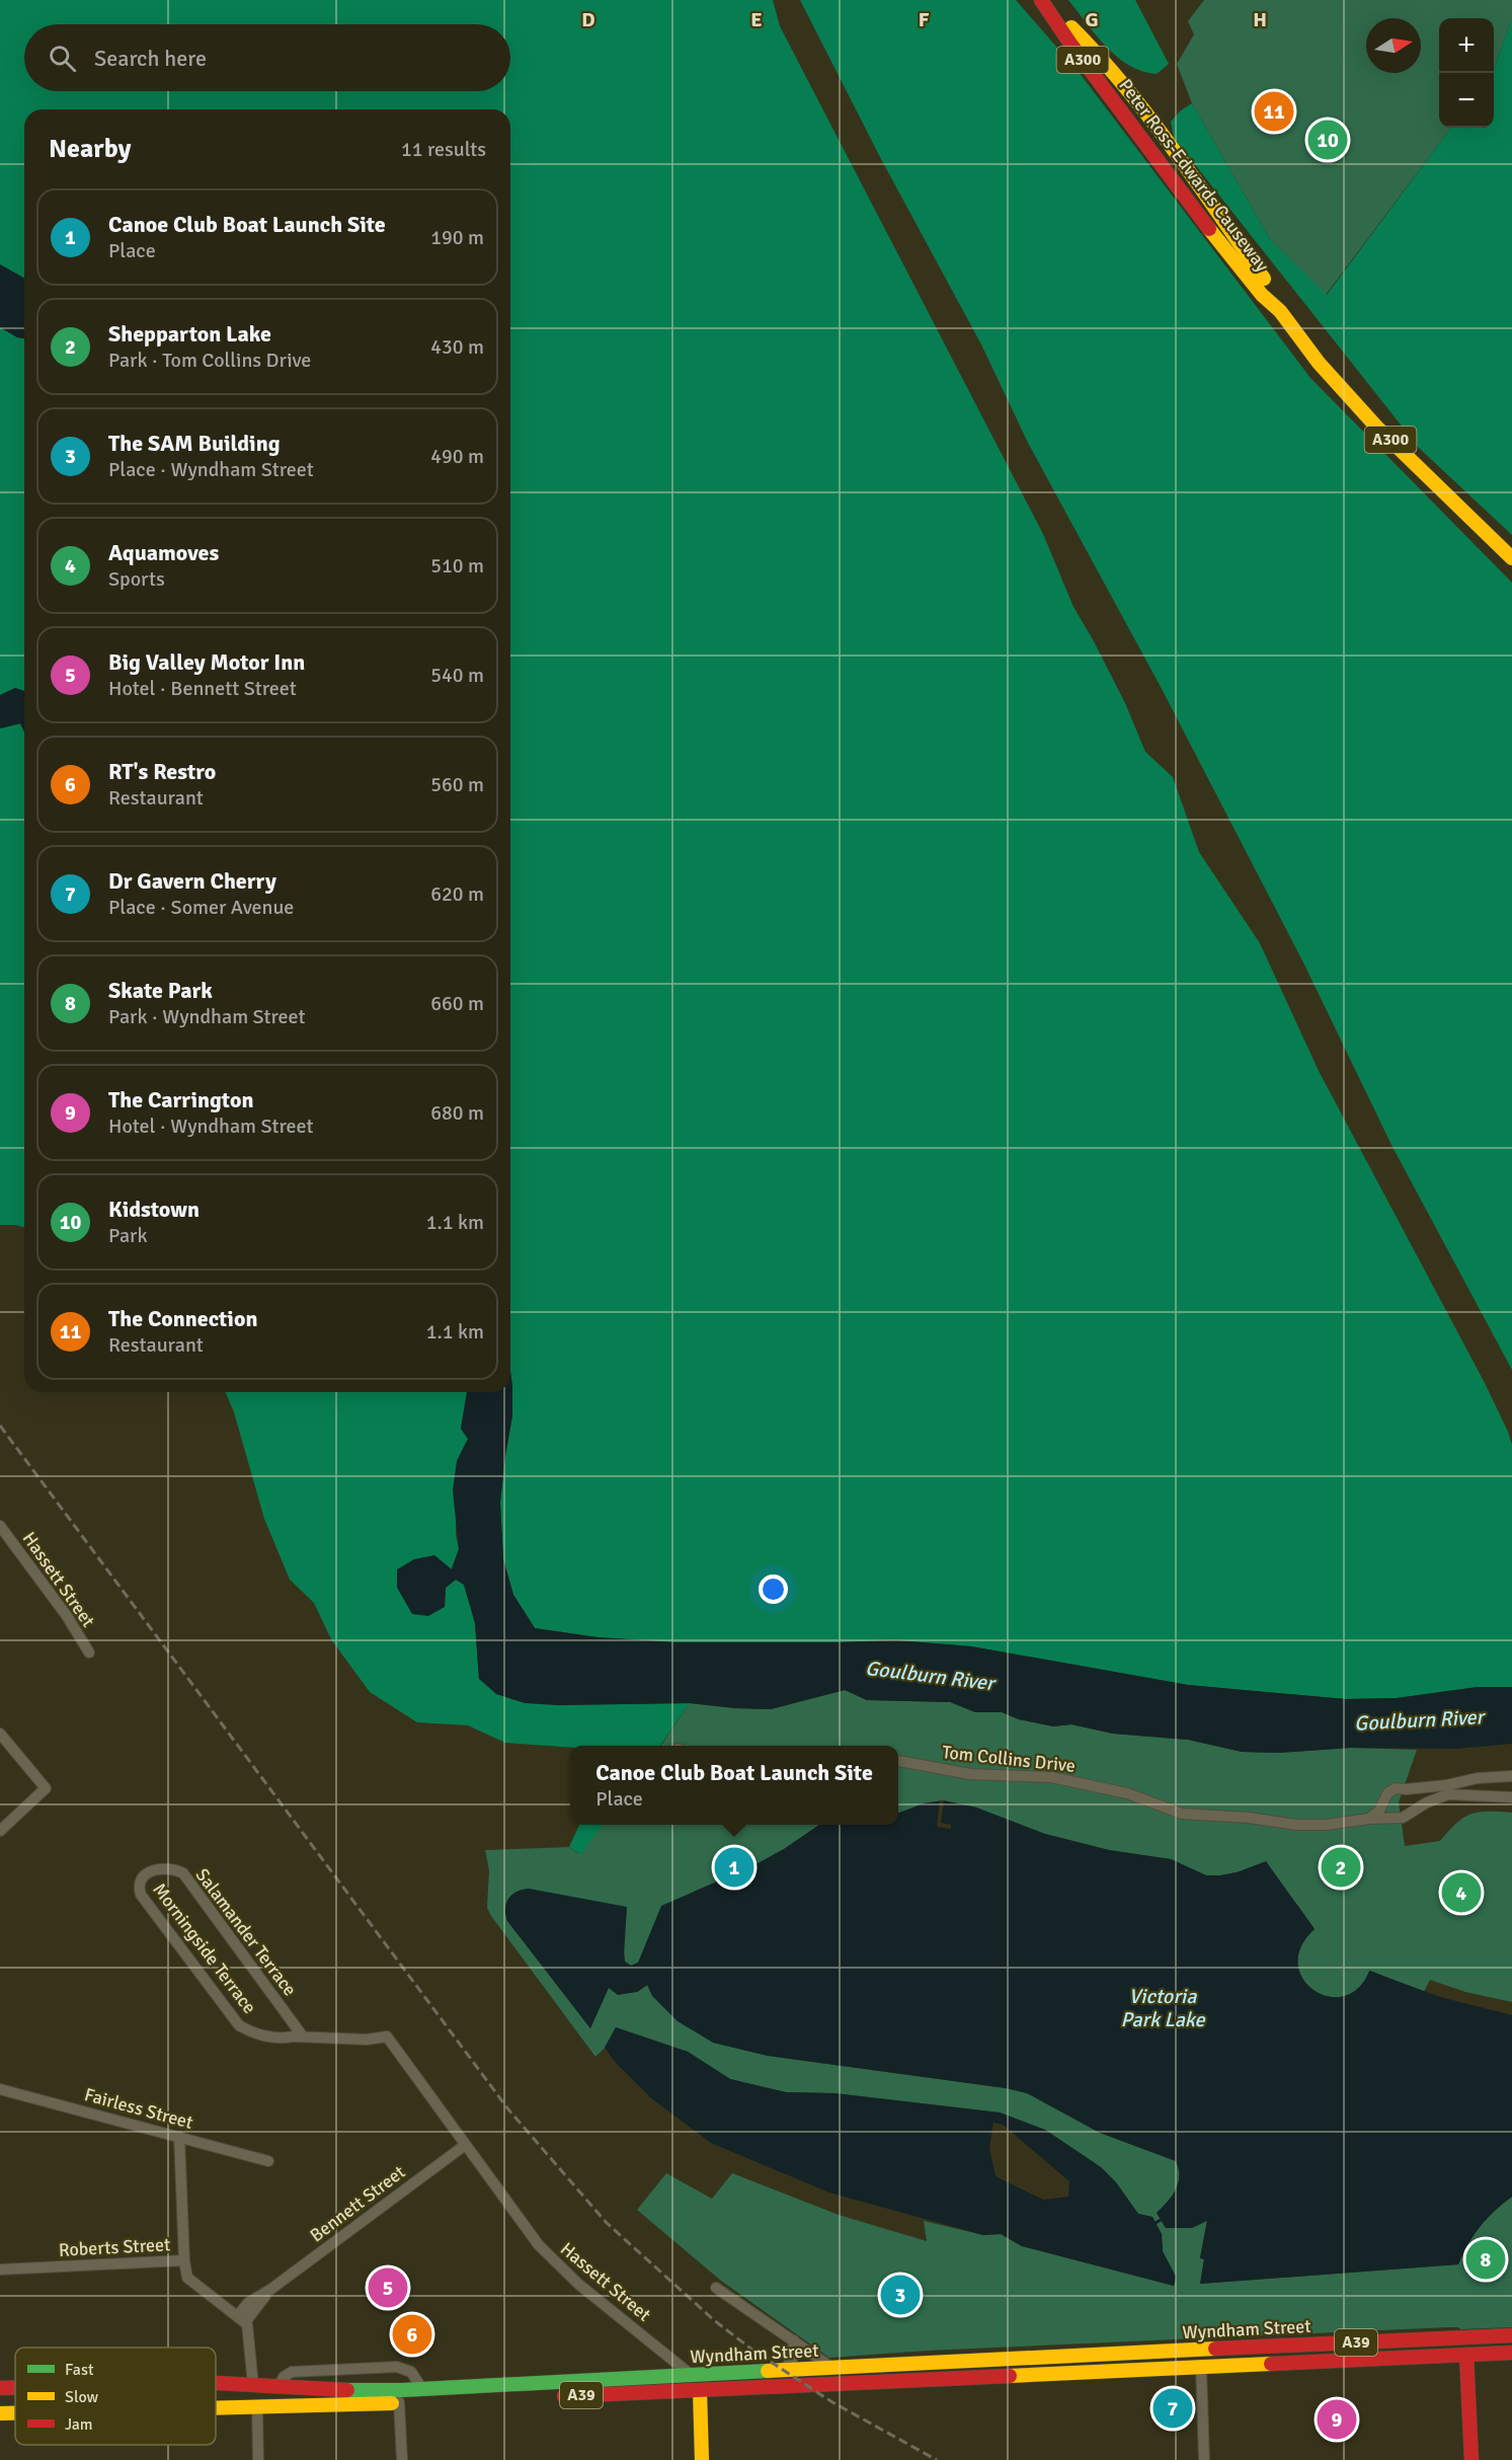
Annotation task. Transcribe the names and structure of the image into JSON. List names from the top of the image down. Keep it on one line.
{"streets":{"main road":["A300","Peter Ross-Edwards Causeway","Wyndham Street","A39"],"street":["Hassett Street","Tom Collins Drive","Salamander Terrace","Morningside Terrace","Fairless Street","Bennett Street","Roberts Street"]},"crossings":[["Hassett Street","Morningside Terrace"],["Hassett Street","Bennett Street"],["Hassett Street","Wyndham Street"],["Salamander Terrace","Morningside Terrace"],["Morningside Terrace","Bennett Street"],["Bennett Street","Roberts Street"]],"water":["Goulburn River","Victoria Park Lake"],"legend":["Fast","Slow","Jam"],"north":"right","page":{"map_buttons":["+","−"],"search":"Search here","pins":["11","10","1","2","4","8","5","3","6","7","9"],"heading":["Nearby","11 results"],"list":[{"mark":"1","name":"Canoe Club Boat Launch Site","note":"Place","value":"190 m"},{"mark":"2","name":"Shepparton Lake","note":"Park · Tom Collins Drive","value":"430 m"},{"mark":"3","name":"The SAM Building","note":"Place · Wyndham Street","value":"490 m"},{"mark":"4","name":"Aquamoves","note":"Sports","value":"510 m"},{"mark":"5","name":"Big Valley Motor Inn","note":"Hotel · Bennett Street","value":"540 m"},{"mark":"6","name":"RT's Restro","note":"Restaurant","value":"560 m"},{"mark":"7","name":"Dr Gavern Cherry","note":"Place · Somer Avenue","value":"620 m"},{"mark":"8","name":"Skate Park","note":"Park · Wyndham Street","value":"660 m"},{"mark":"9","name":"The Carrington","note":"Hotel · Wyndham Street","value":"680 m"},{"mark":"10","name":"Kidstown","note":"Park","value":"1.1 km"},{"mark":"11","name":"The Connection","note":"Restaurant","value":"1.1 km"}],"popup":["Canoe Club Boat Launch Site","Place"]},"grid":{"columns":["D","E","F","G","H"]}}
